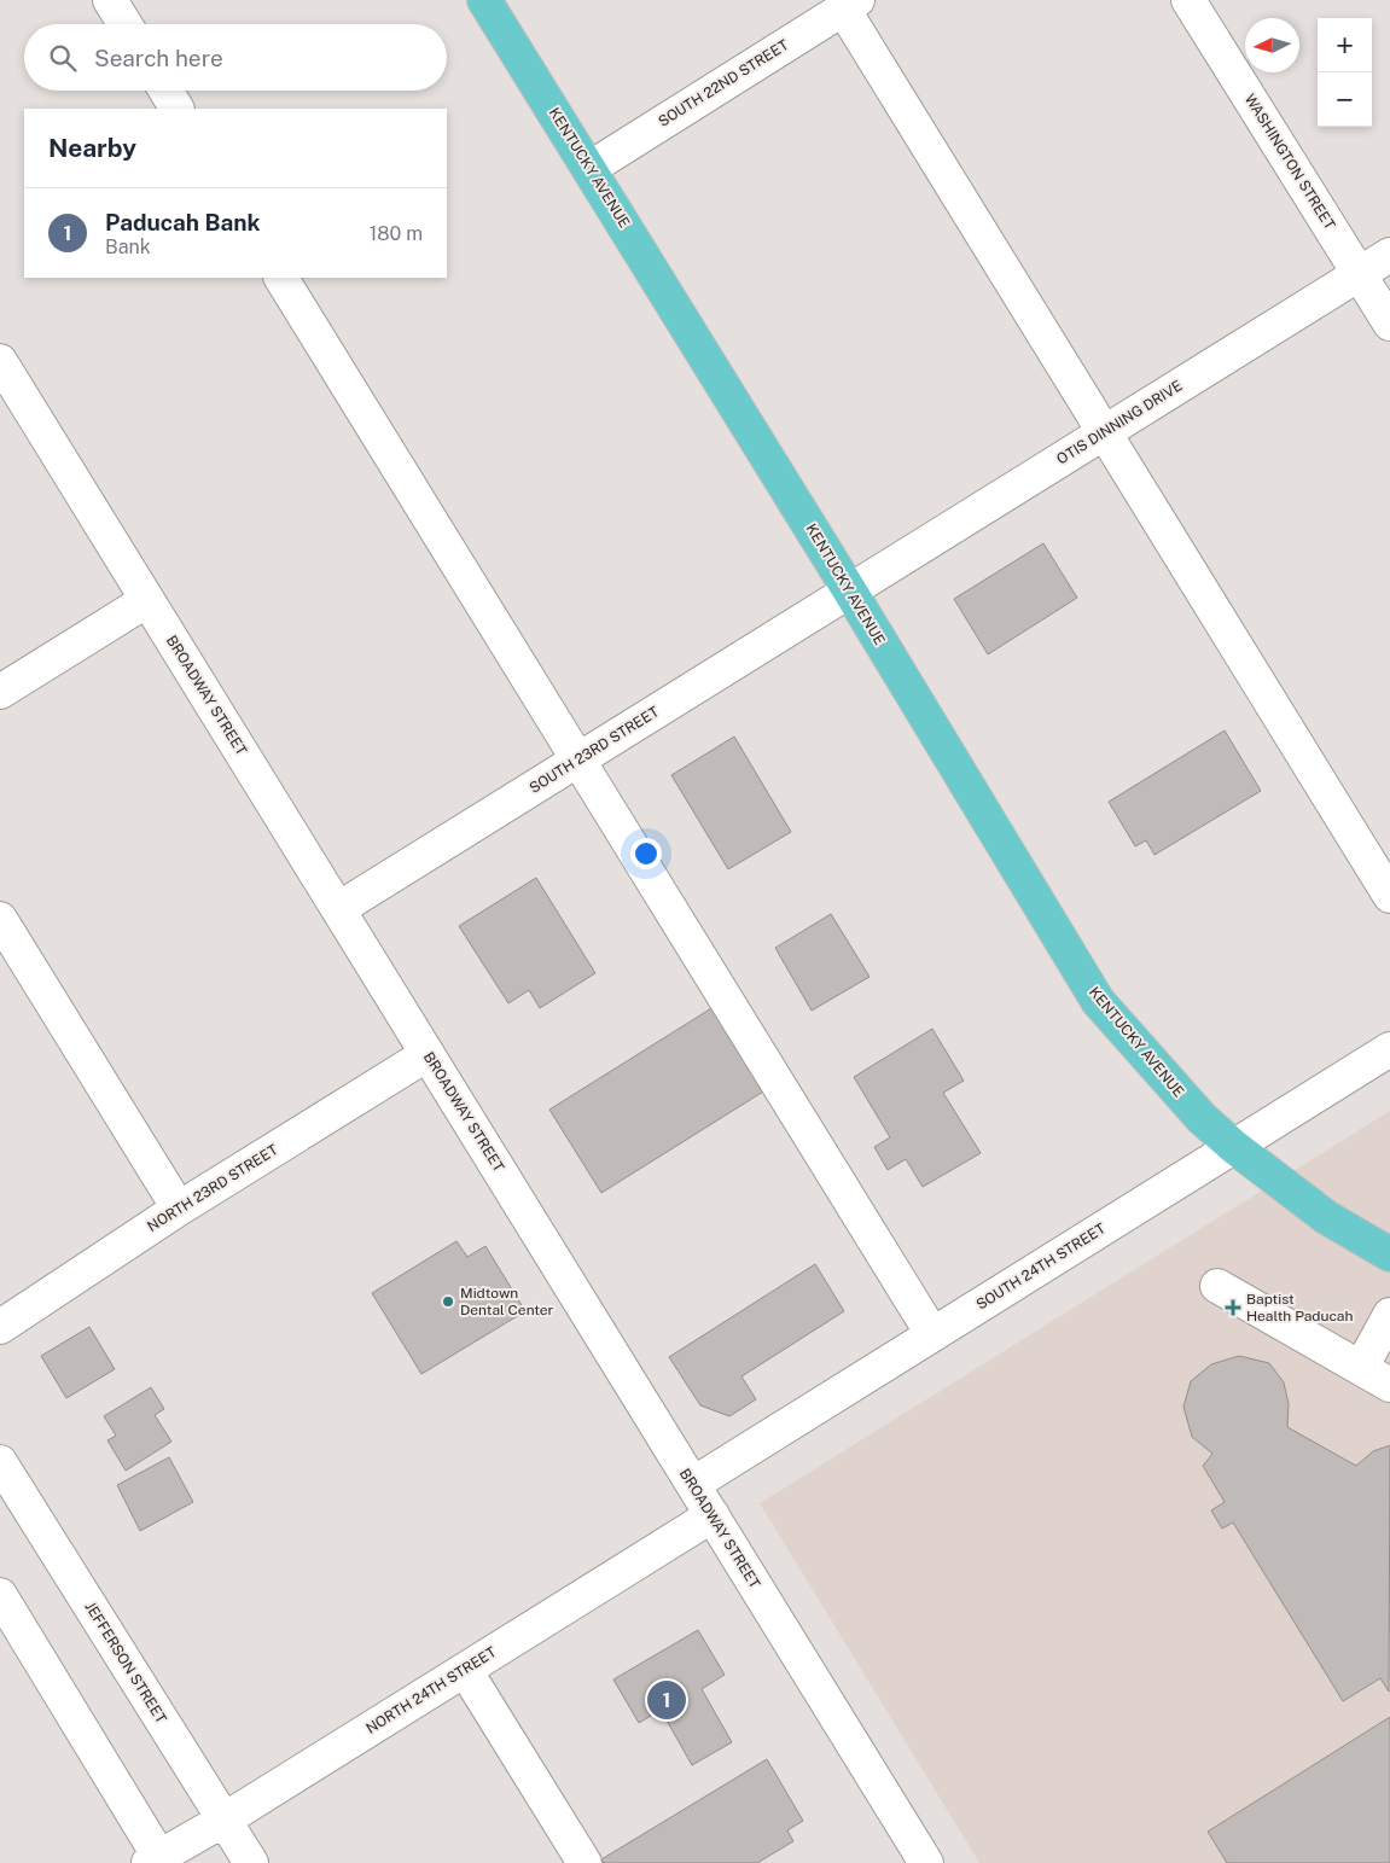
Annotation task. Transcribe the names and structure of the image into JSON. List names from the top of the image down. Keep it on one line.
{"streets":{"main road":["KENTUCKY AVENUE"],"street":["SOUTH 22ND STREET","WASHINGTON STREET","OTIS DINNING DRIVE","BROADWAY STREET","SOUTH 23RD STREET","NORTH 23RD STREET","SOUTH 24TH STREET","JEFFERSON STREET","NORTH 24TH STREET"]},"crossings":[["SOUTH 22ND STREET","KENTUCKY AVENUE"],["WASHINGTON STREET","OTIS DINNING DRIVE"],["KENTUCKY AVENUE","OTIS DINNING DRIVE"],["KENTUCKY AVENUE","SOUTH 23RD STREET"],["KENTUCKY AVENUE","SOUTH 24TH STREET"],["OTIS DINNING DRIVE","SOUTH 23RD STREET"],["BROADWAY STREET","SOUTH 23RD STREET"],["BROADWAY STREET","NORTH 23RD STREET"],["BROADWAY STREET","SOUTH 24TH STREET"],["BROADWAY STREET","NORTH 24TH STREET"],["JEFFERSON STREET","NORTH 24TH STREET"]],"places":{"other":["Midtown Dental Center"],"health":["Baptist Health Paducah"]},"north":"left","page":{"map_buttons":["+","−"],"search":"Search here","heading":"Nearby","list":[{"mark":"1","name":"Paducah Bank","note":"Bank","value":"180 m"}],"pins":"1"}}
